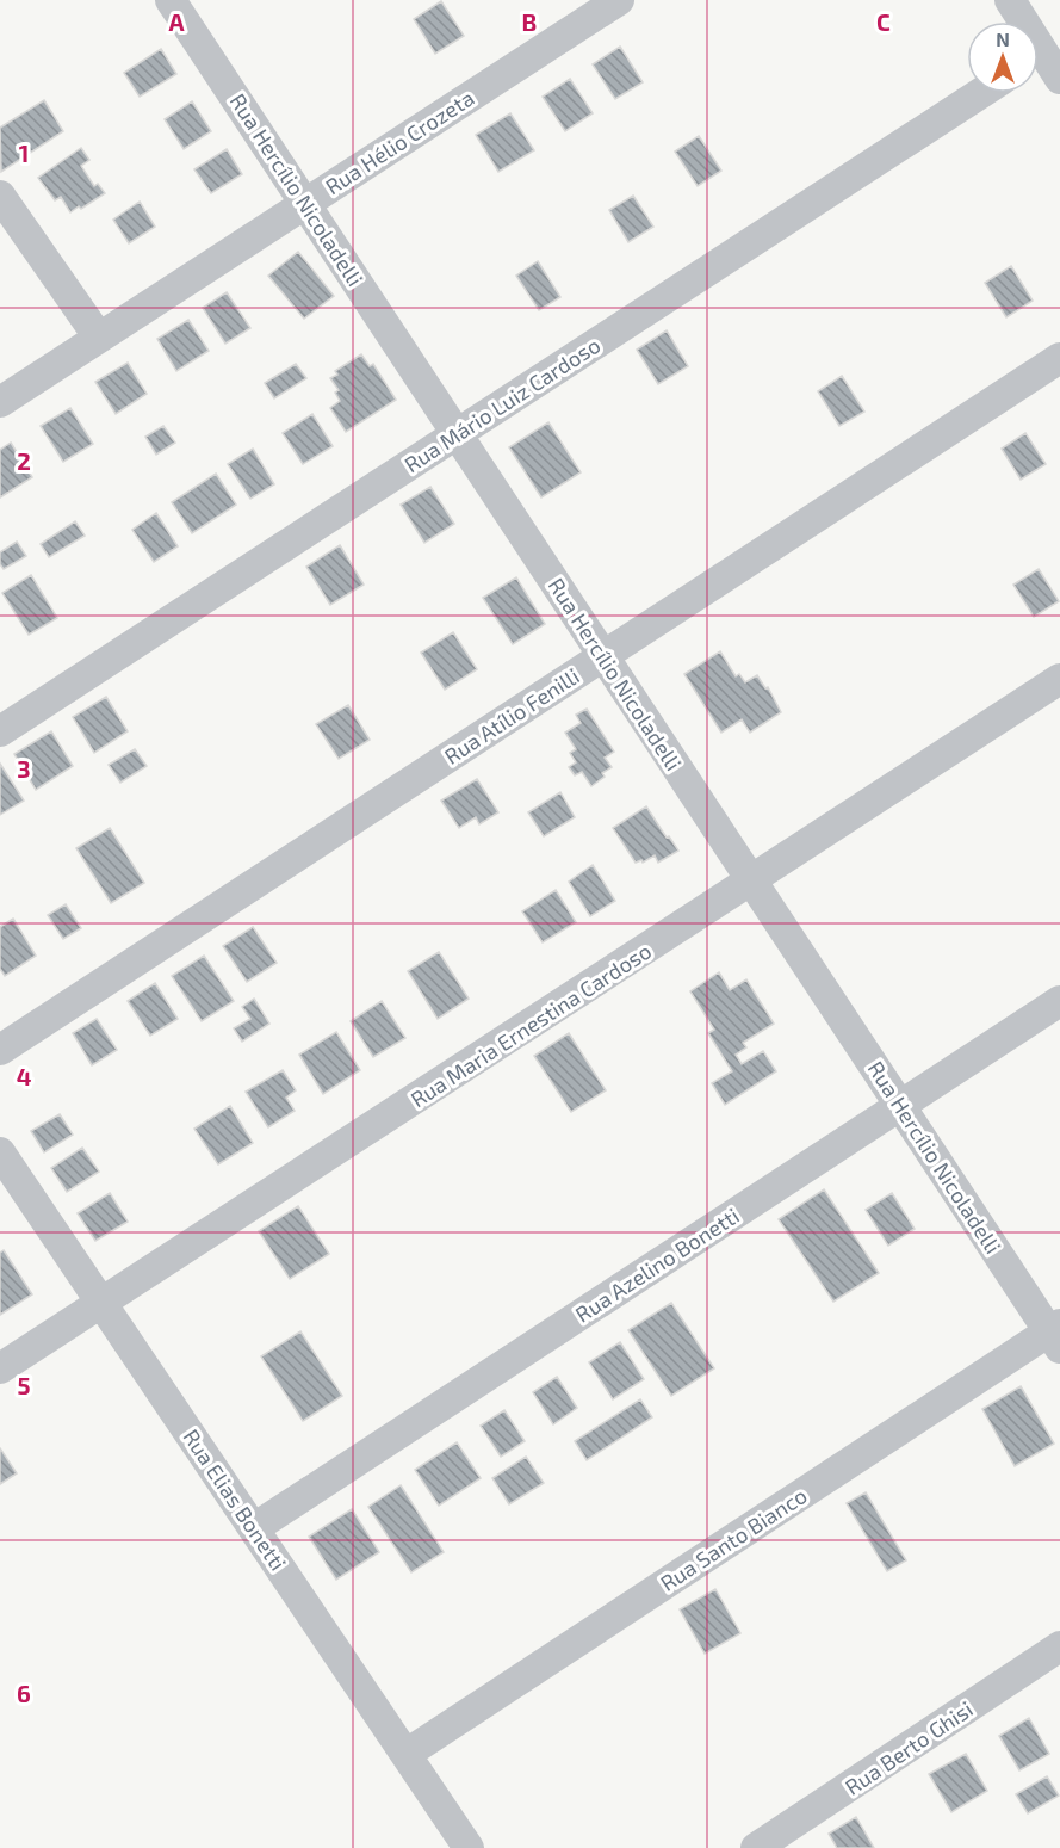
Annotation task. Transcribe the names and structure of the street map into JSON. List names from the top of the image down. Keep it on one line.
{"streets":{"street":["Rua Hélio Crozeta","Rua Hercílio Nicoladelli","Rua Mário Luiz Cardoso","Rua Atílio Fenilli","Rua Maria Ernestina Cardoso","Rua Azelino Bonetti","Rua Elias Bonetti","Rua Santo Bianco","Rua Berto Ghisi"]},"crossings":[["Rua Hélio Crozeta","Rua Hercílio Nicoladelli"],["Rua Hercílio Nicoladelli","Rua Mário Luiz Cardoso"],["Rua Hercílio Nicoladelli","Rua Atílio Fenilli"],["Rua Hercílio Nicoladelli","Rua Maria Ernestina Cardoso"],["Rua Hercílio Nicoladelli","Rua Azelino Bonetti"],["Rua Hercílio Nicoladelli","Rua Santo Bianco"],["Rua Maria Ernestina Cardoso","Rua Elias Bonetti"],["Rua Azelino Bonetti","Rua Elias Bonetti"],["Rua Elias Bonetti","Rua Santo Bianco"]],"north":"top","grid":{"columns":["A","B","C"],"rows":["1","2","3","4","5","6"]}}
